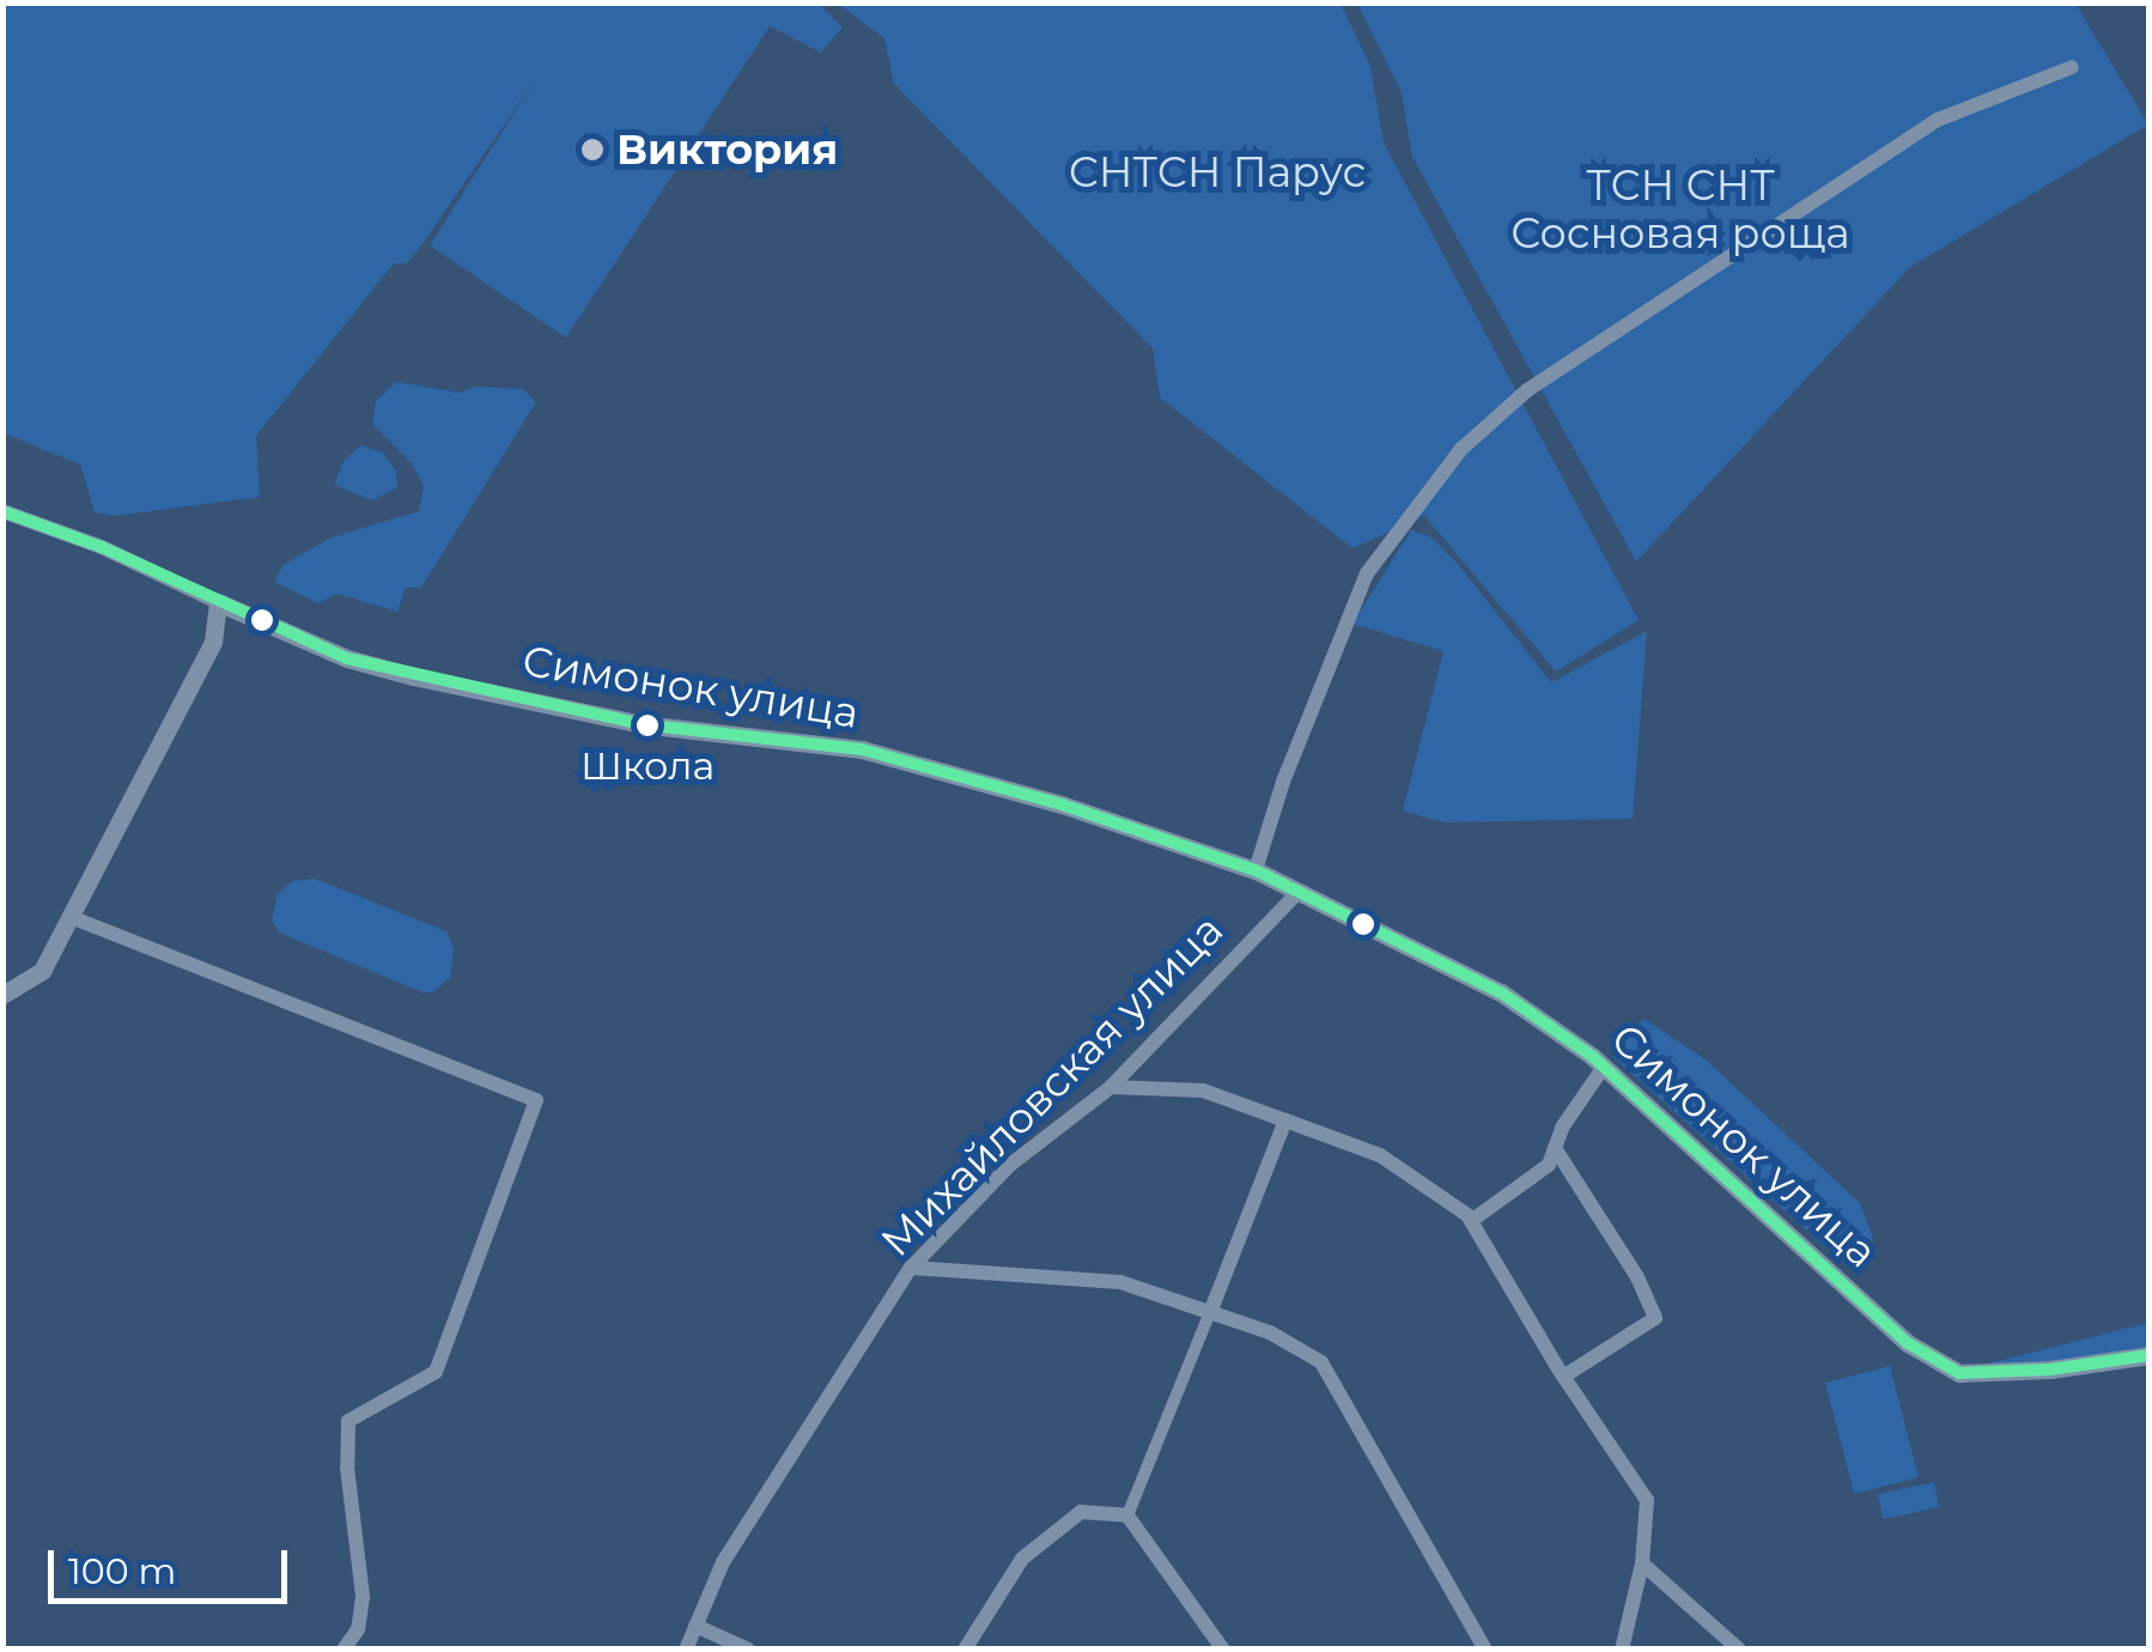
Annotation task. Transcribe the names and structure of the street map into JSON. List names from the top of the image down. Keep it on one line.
{"streets":{"street":["Симонок улица","Михайловская улица"]},"crossings":[["Симонок улица","Михайловская улица"]],"parks":["СНТСН Парус","ТСН СНТ Сосновая роща"],"places":["Виктория","Школа"],"scale_bar":"100 m"}
